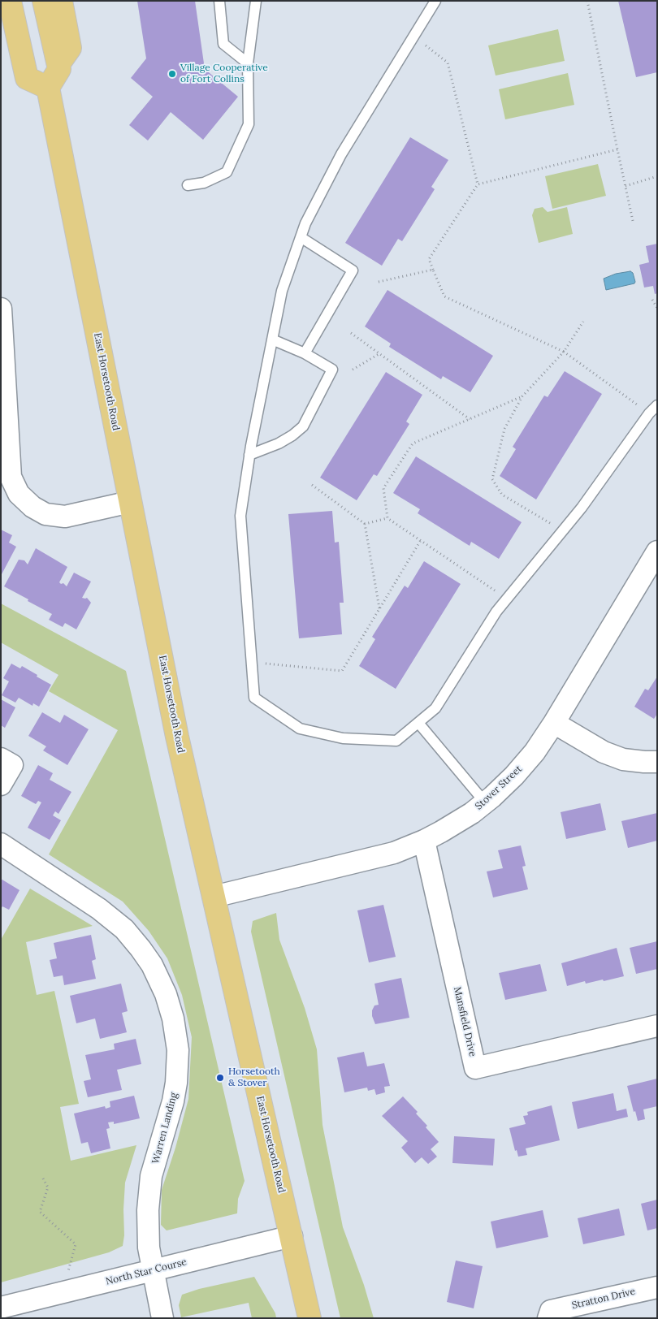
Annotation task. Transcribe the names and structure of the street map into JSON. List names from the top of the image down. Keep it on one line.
{"streets":{"main road":["East Horsetooth Road"],"street":["Stover Street","Mansfield Drive","Warren Landing","North Star Course","Stratton Drive"]},"crossings":[["East Horsetooth Road","Stover Street"],["East Horsetooth Road","North Star Course"],["Stover Street","Mansfield Drive"],["Warren Landing","North Star Course"]],"places":["Village Cooperative of Fort Collins","Horsetooth & Stover"]}
